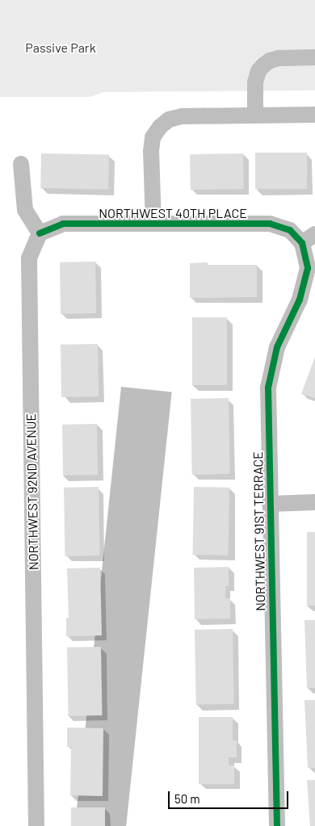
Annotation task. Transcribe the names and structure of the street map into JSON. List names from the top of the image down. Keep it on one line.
{"streets":{"street":["NORTHWEST 40TH PLACE","NORTHWEST 92ND AVENUE","NORTHWEST 91ST TERRACE"]},"crossings":[["NORTHWEST 40TH PLACE","NORTHWEST 92ND AVENUE"],["NORTHWEST 40TH PLACE","NORTHWEST 91ST TERRACE"]],"parks":["Passive Park"],"scale_bar":"50 m"}
